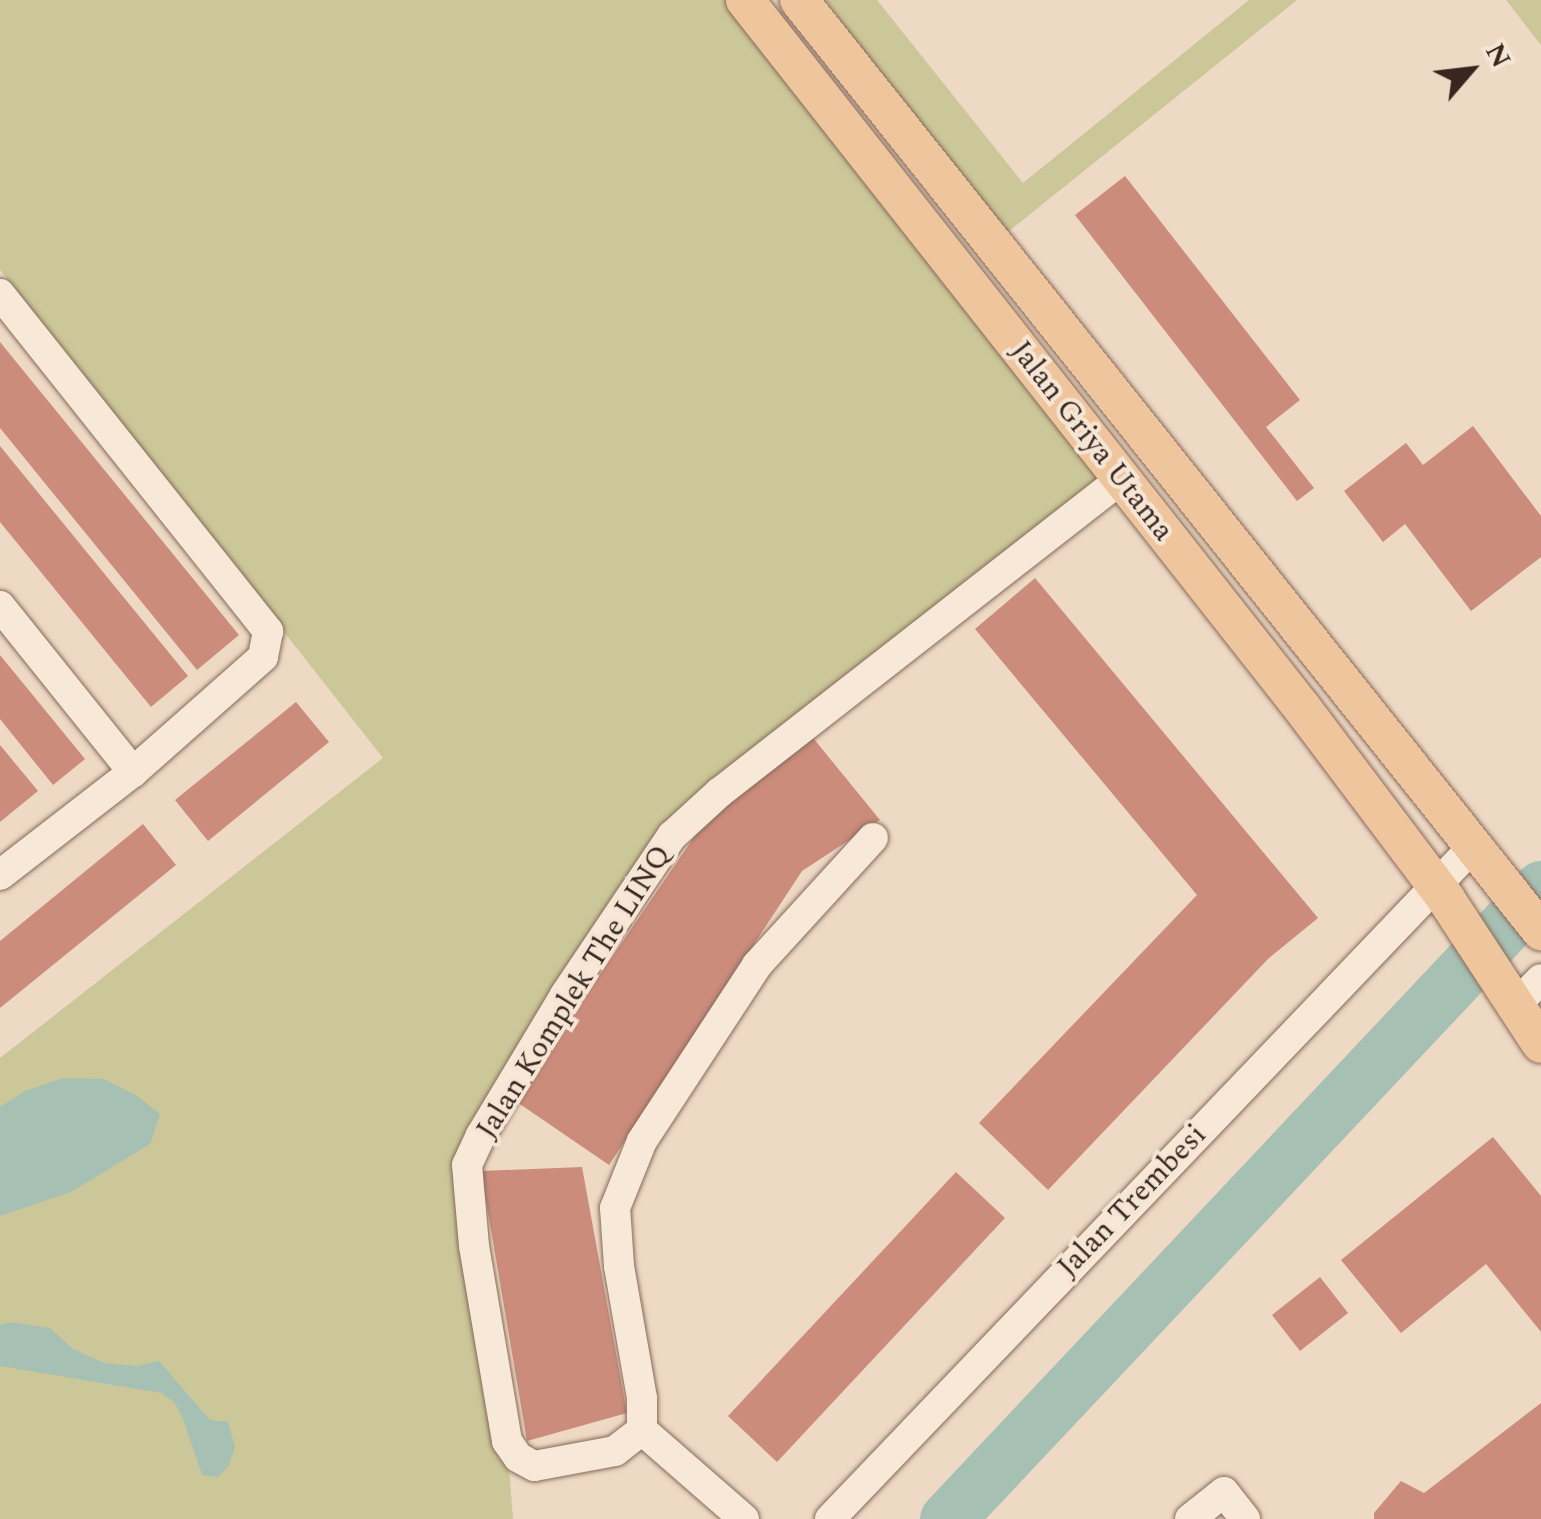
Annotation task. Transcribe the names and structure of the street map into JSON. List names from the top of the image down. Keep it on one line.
{"streets":{"main road":["Jalan Griya Utama"],"street":["Jalan Komplek The LINQ","Jalan Trembesi"]},"crossings":[["Jalan Griya Utama","Jalan Komplek The LINQ"],["Jalan Griya Utama","Jalan Trembesi"]],"north":"top right"}
